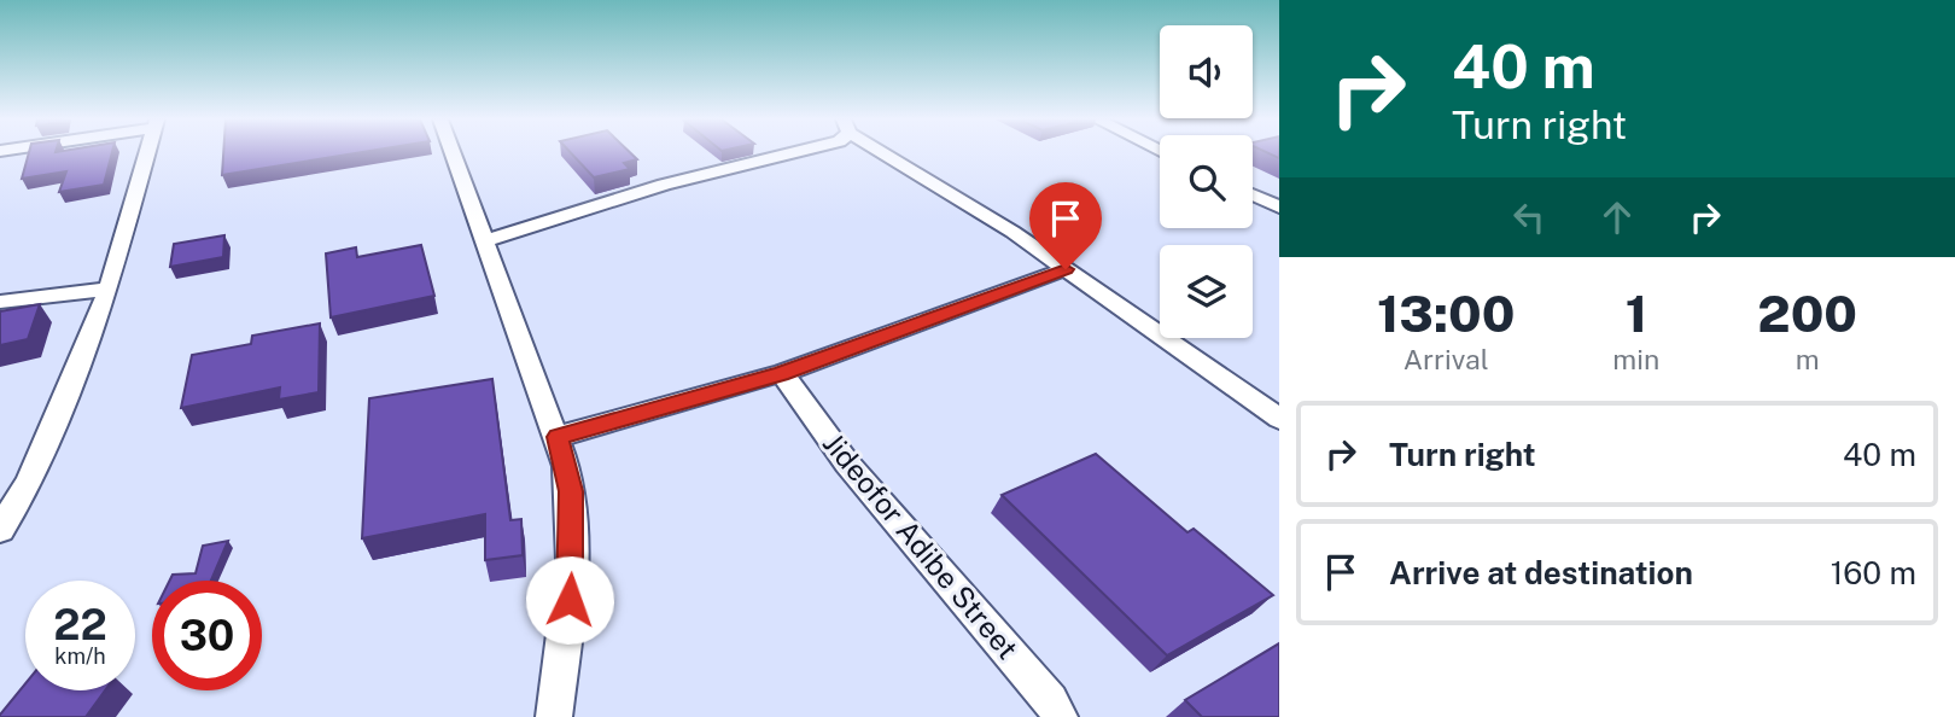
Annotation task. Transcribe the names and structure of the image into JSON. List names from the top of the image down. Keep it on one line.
{"streets":{"street":["Jideofor Adibe Street"]},"page":{"turn":["40 m","Turn right"],"eta":["13:00","Arrival","1","min","200","m"],"list":[{"name":"Turn right","value":"40 m"},{"name":"Arrive at destination","value":"160 m"}],"speed":"22 km/h","limit":"30"}}
